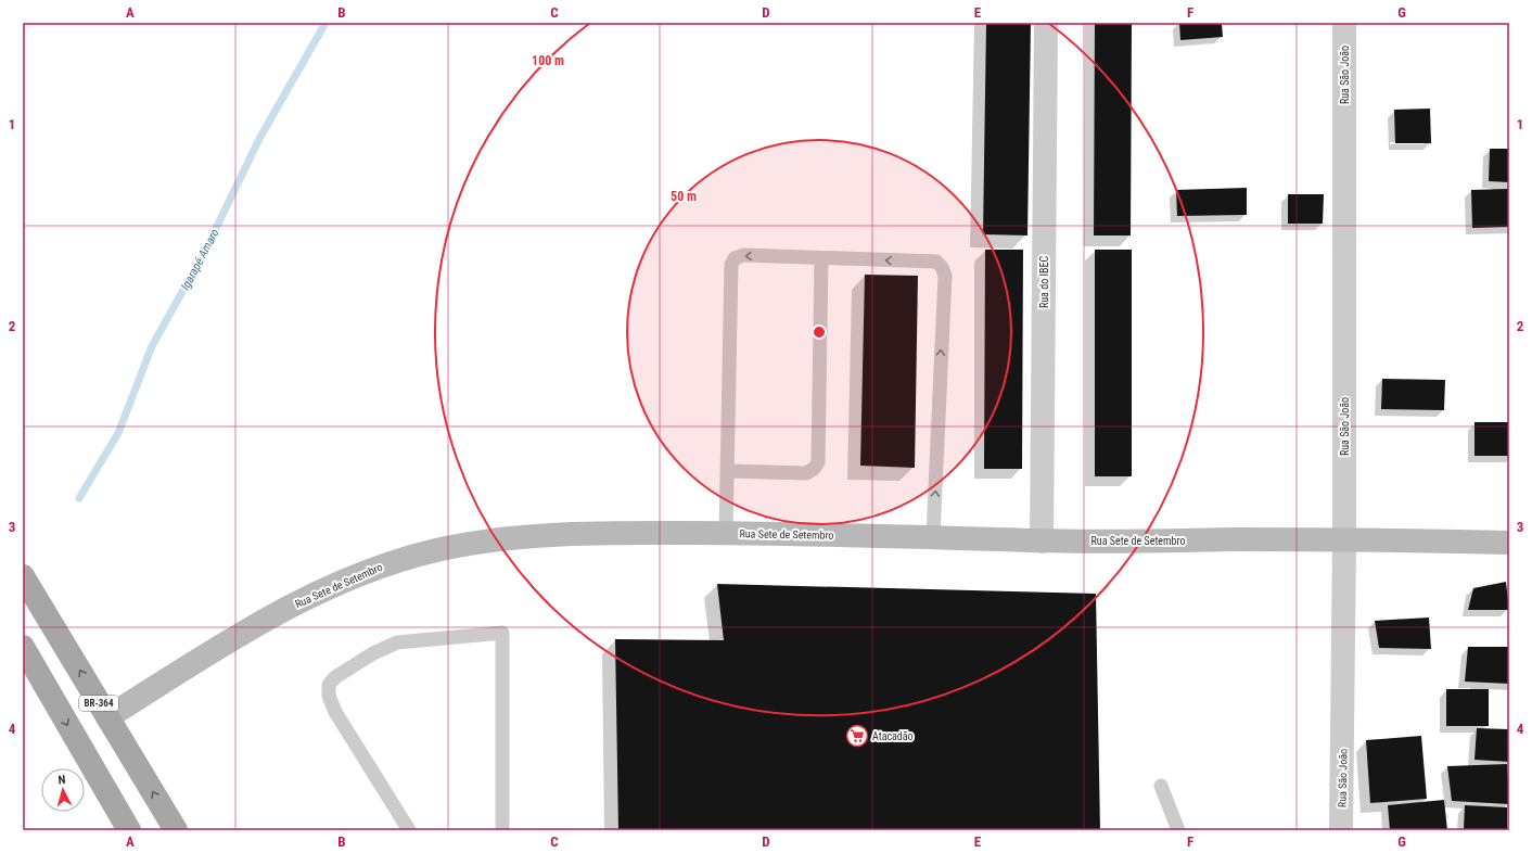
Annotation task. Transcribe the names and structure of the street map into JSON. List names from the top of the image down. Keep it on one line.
{"streets":{"main road":["BR-364"],"street":["Rua São João","Rua do IBEC","Rua Sete de Setembro"]},"crossings":[["Rua São João","Rua Sete de Setembro"],["Rua do IBEC","Rua Sete de Setembro"],["Rua Sete de Setembro","BR-364"]],"water":["Igarapé Amaro"],"places":{"supermarket":["Atacadão"]},"north":"top","grid":{"columns":["A","B","C","D","E","F","G"],"rows":["1","2","3","4"]},"rings":["100 m","50 m"]}
